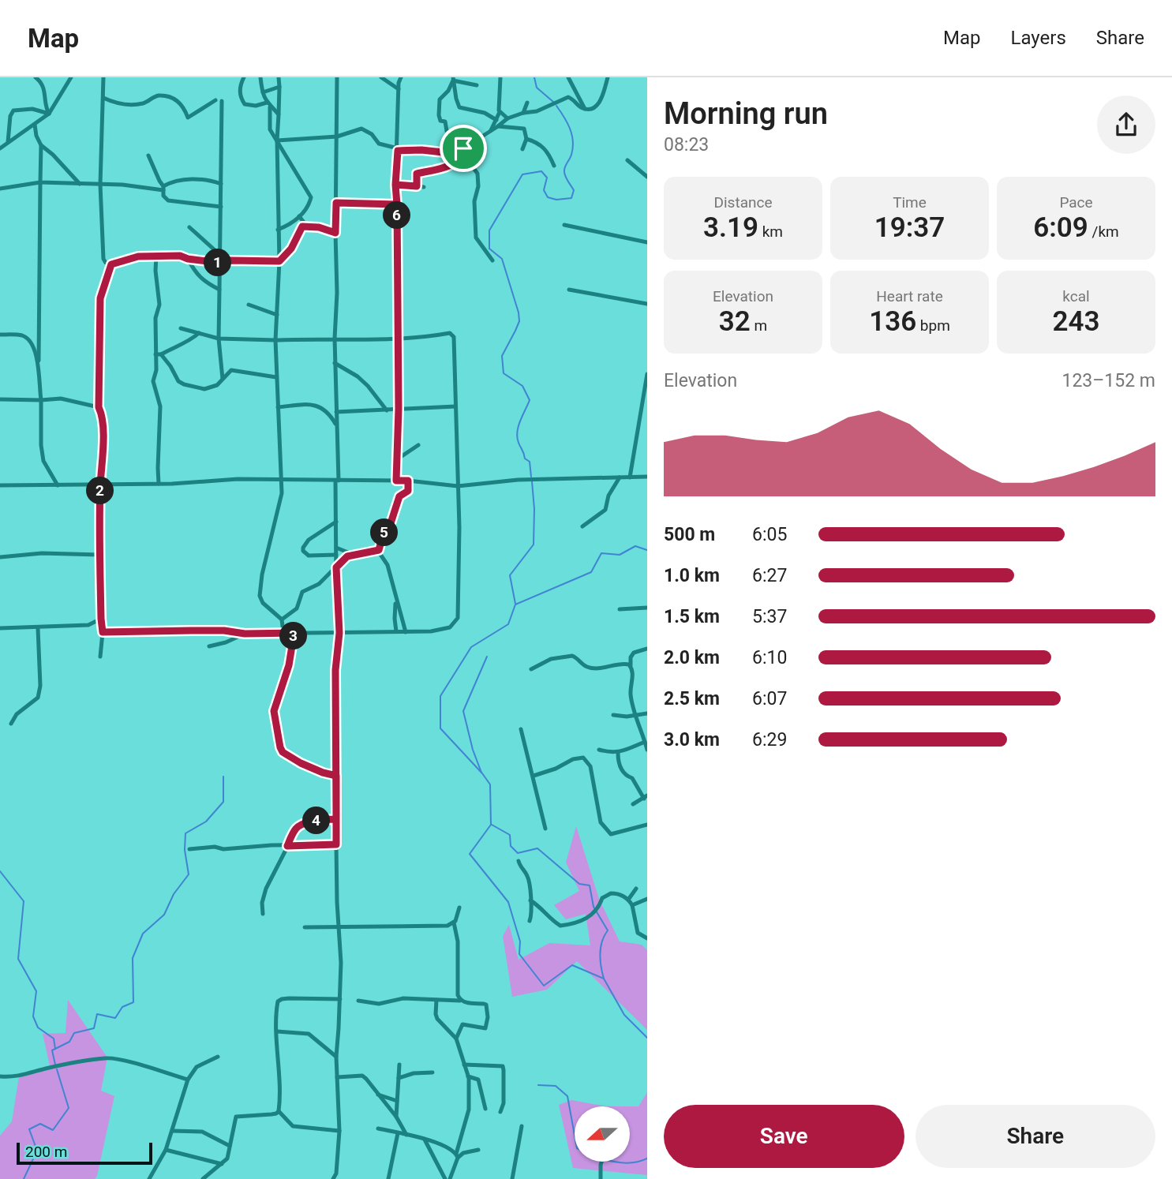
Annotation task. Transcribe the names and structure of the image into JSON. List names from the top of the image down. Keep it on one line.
{"scale_bar":"200 m","north":"left","page":{"header":"Map","nav":["Map","Layers","Share"],"heading":["Morning run","08:23"],"stats":[["Distance","3.19 km"],["Time","19:37"],["Pace","6:09 /km"],["Elevation","32 m"],["Heart rate","136 bpm"],["kcal","243"]],"pins":["6","1","2","5","3","4"],"chart":["Elevation","123–152 m"],"list":[{"name":"500 m","note":"6:05"},{"name":"1.0 km","note":"6:27"},{"name":"1.5 km","note":"5:37"},{"name":"2.0 km","note":"6:10"},{"name":"2.5 km","note":"6:07"},{"name":"3.0 km","note":"6:29"}],"buttons":["Save","Share"],"scale":"200 m"}}
